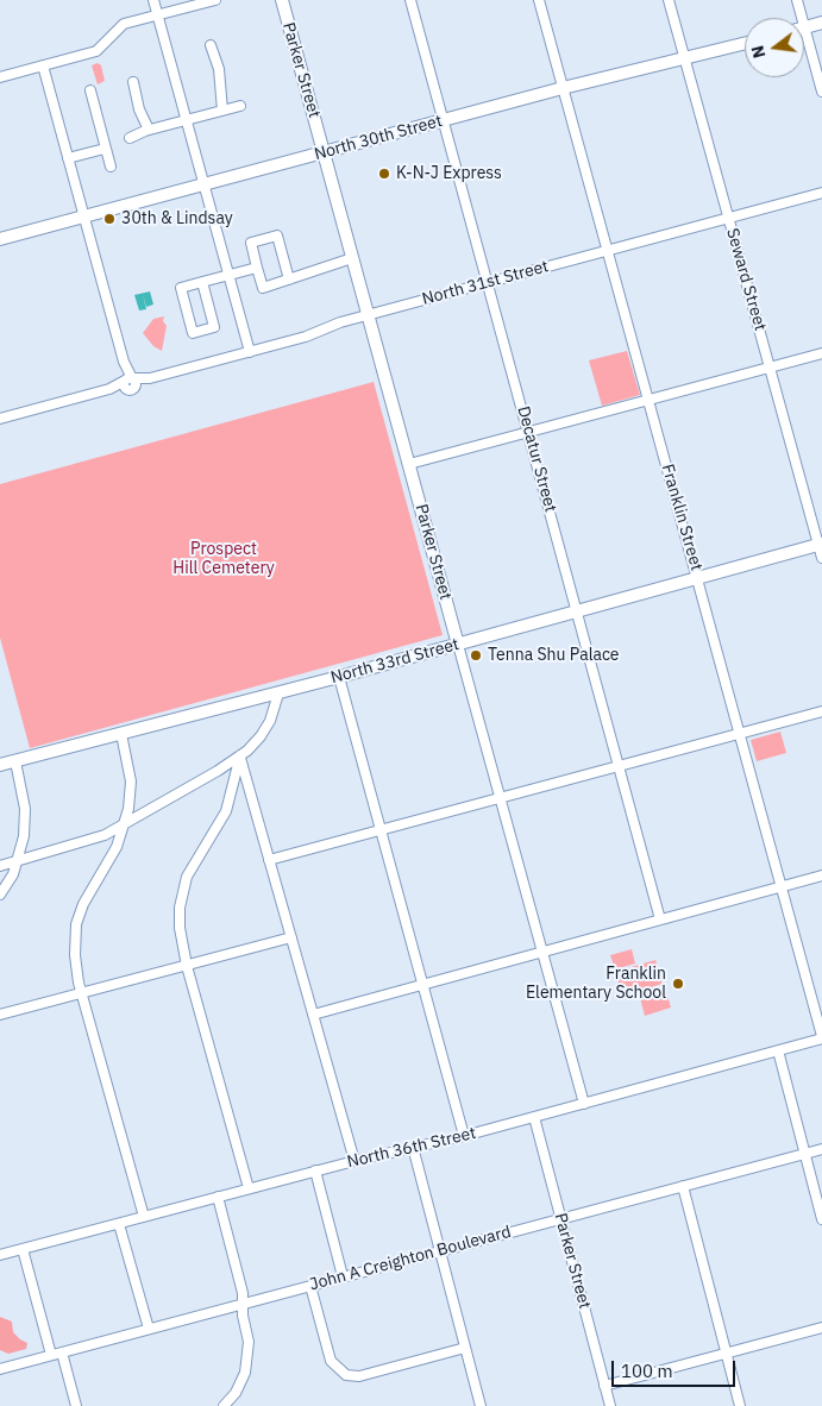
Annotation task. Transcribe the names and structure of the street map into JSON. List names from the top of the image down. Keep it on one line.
{"streets":{"street":["Parker Street","North 30th Street","Seward Street","North 31st Street","Decatur Street","Franklin Street","North 33rd Street","North 36th Street","John A Creighton Boulevard"]},"crossings":[["Parker Street","North 30th Street"],["Parker Street","North 31st Street"],["Parker Street","North 33rd Street"],["Parker Street","North 36th Street"],["Parker Street","John A Creighton Boulevard"],["North 30th Street","Seward Street"],["North 30th Street","Decatur Street"],["North 30th Street","Franklin Street"],["Seward Street","North 31st Street"],["Seward Street","North 33rd Street"],["North 31st Street","Decatur Street"],["North 31st Street","Franklin Street"],["Decatur Street","North 33rd Street"],["Franklin Street","North 33rd Street"],["Franklin Street","North 36th Street"]],"parks":["Prospect Hill Cemetery"],"places":["K-N-J Express","30th & Lindsay","Tenna Shu Palace","Franklin Elementary School"],"scale_bar":"100 m","north":"left"}
